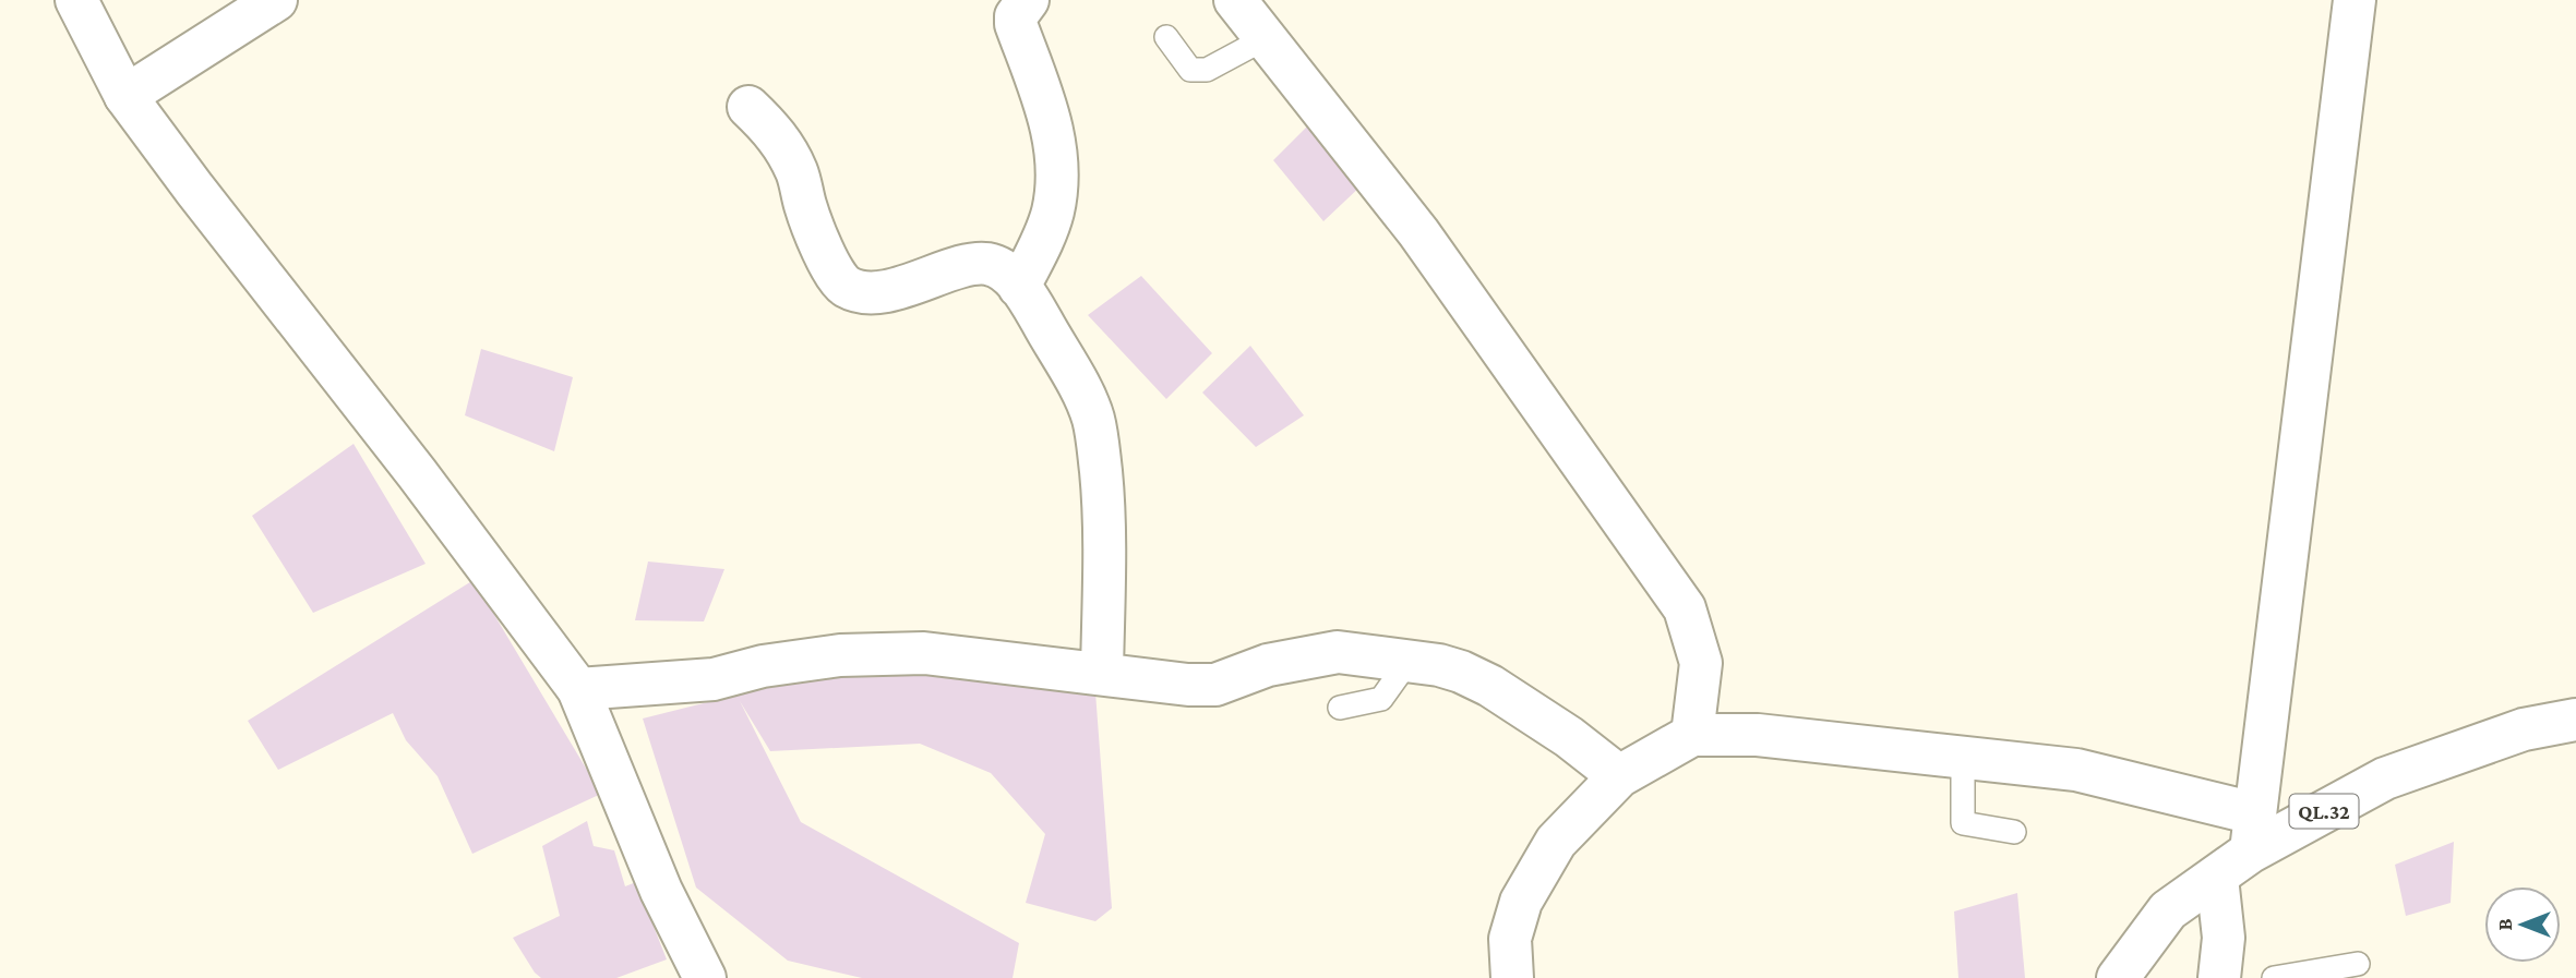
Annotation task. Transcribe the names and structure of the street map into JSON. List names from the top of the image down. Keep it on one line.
{"streets":{"main road":["QL.32"]},"north":"left"}
